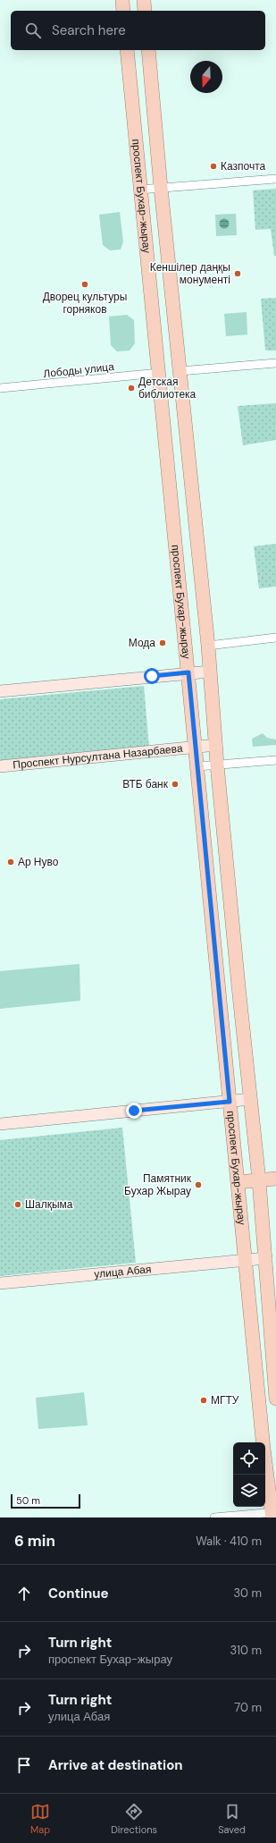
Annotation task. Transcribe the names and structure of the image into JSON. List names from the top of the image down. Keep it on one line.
{"streets":{"main road":["проспект Бухар-жырау","Проспект Нурсултана Назарбаева","улица Абая"],"street":["Лободы улица"]},"crossings":[["проспект Бухар-жырау","Лободы улица"],["проспект Бухар-жырау","Проспект Нурсултана Назарбаева"],["проспект Бухар-жырау","улица Абая"]],"places":["Казпочта","Кеншілер даңқы монументі","Дворец культуры горняков","Детская библиотека","Мода","ВТБ банк","Ар Нуво","Памятник Бухар Жырау","Шалқыма","МГТУ"],"scale_bar":"50 m","north":"bottom","page":{"search":"Search here","scale":"50 m","heading":["6 min","Walk · 410 m"],"list":[["Continue","30 m"],["Turn right","проспект Бухар-жырау","310 m"],["Turn right","улица Абая","70 m"],"Arrive at destination"],"nav":["Map","Directions","Saved"]}}
